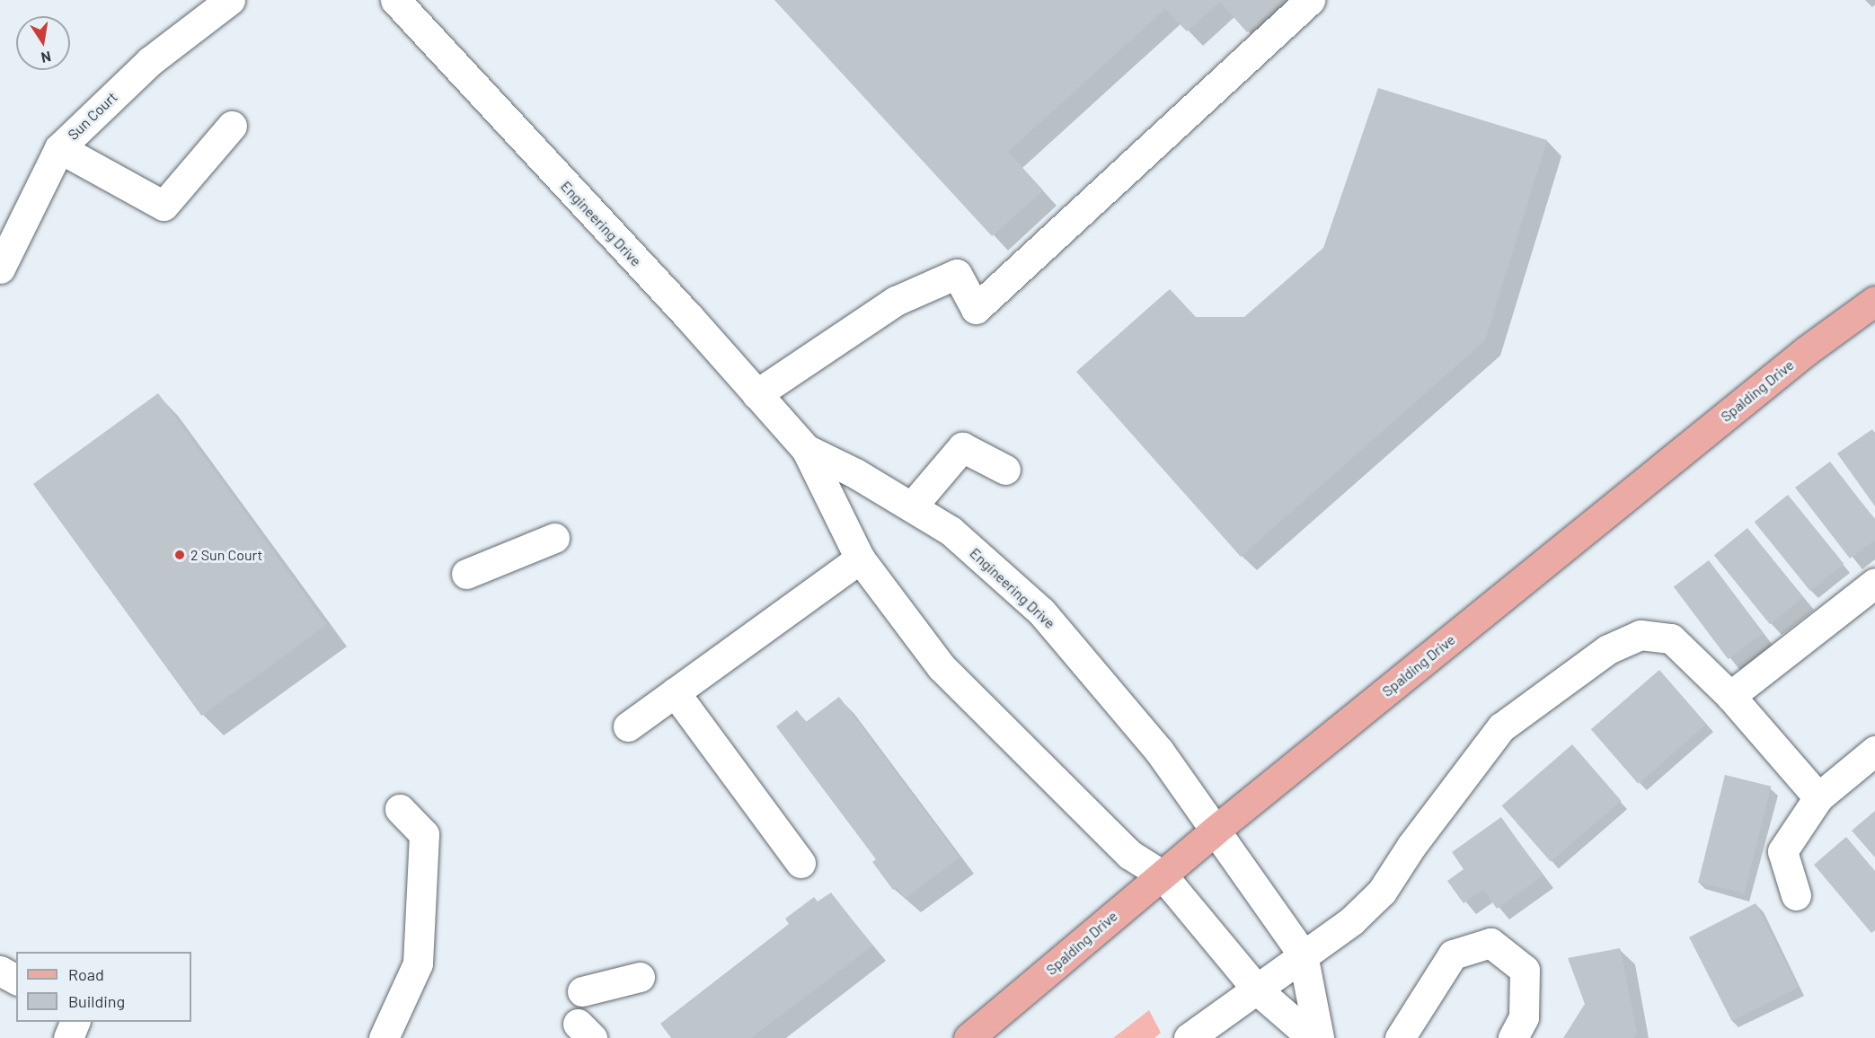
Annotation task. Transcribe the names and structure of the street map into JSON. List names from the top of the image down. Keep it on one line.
{"streets":{"main road":["Spalding Drive"],"street":["Sun Court","Engineering Drive"]},"crossings":[["Engineering Drive","Spalding Drive"]],"places":["2 Sun Court"],"legend":["Road","Building"],"north":"bottom"}
